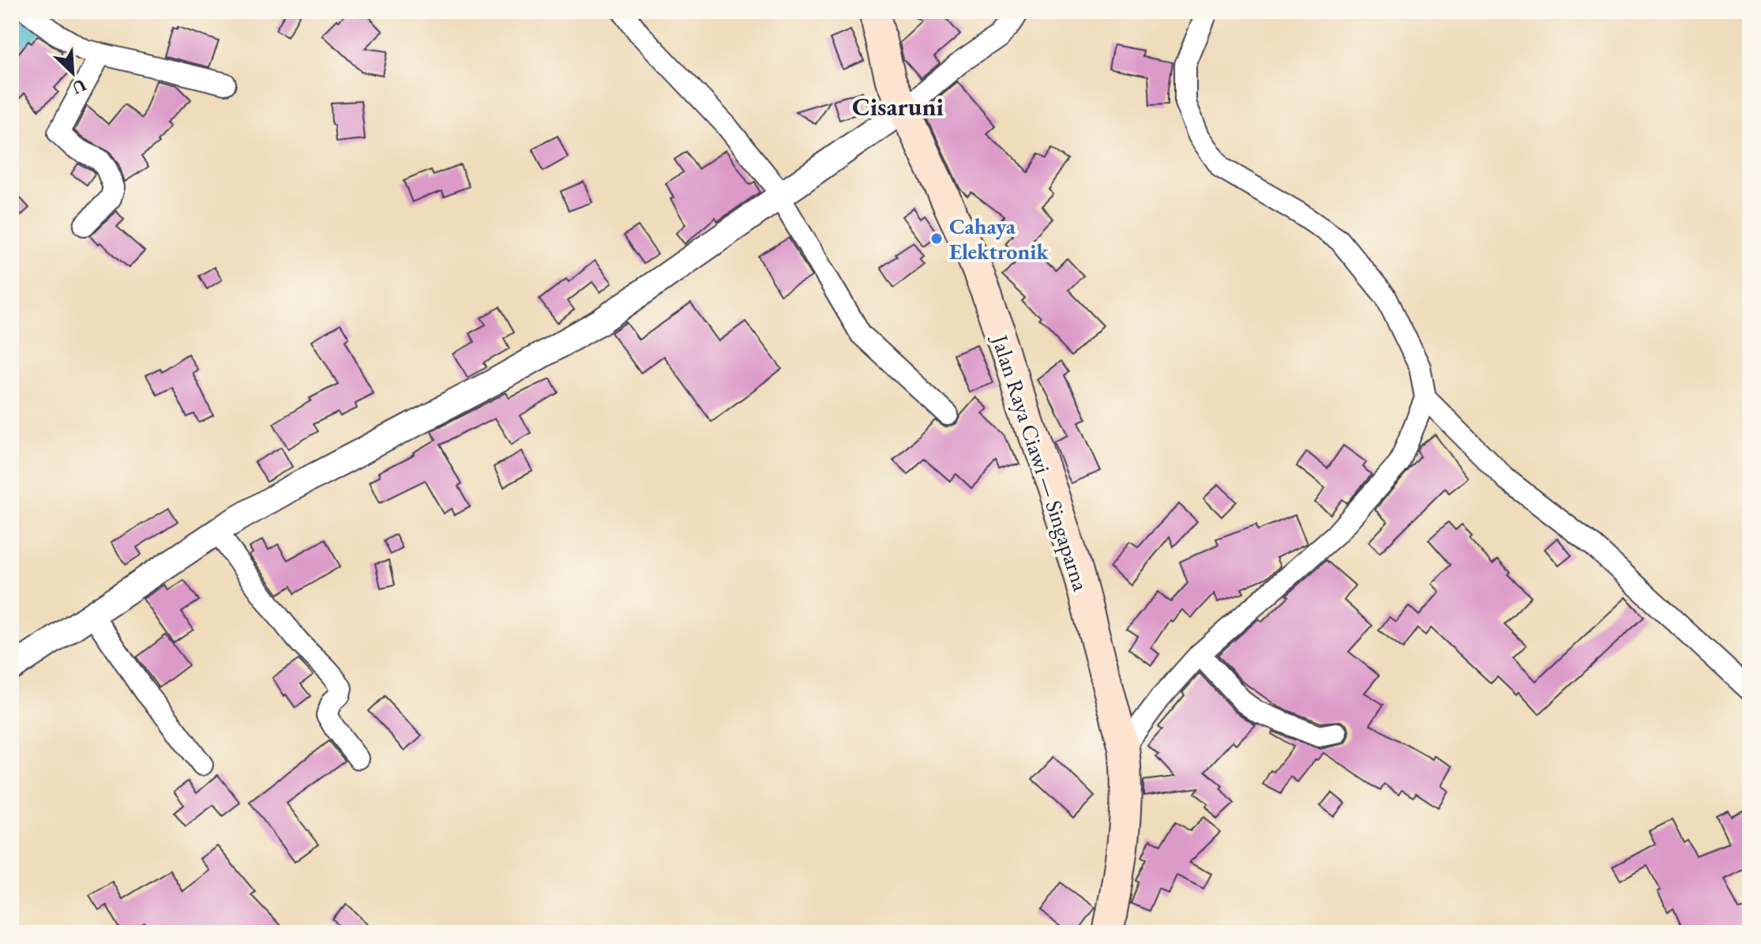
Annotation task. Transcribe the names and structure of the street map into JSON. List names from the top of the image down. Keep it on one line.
{"streets":{"main road":["Jalan Raya Ciawi — Singaparna"]},"districts":["Cisaruni"],"places":["Cahaya Elektronik"],"north":"bottom right"}
